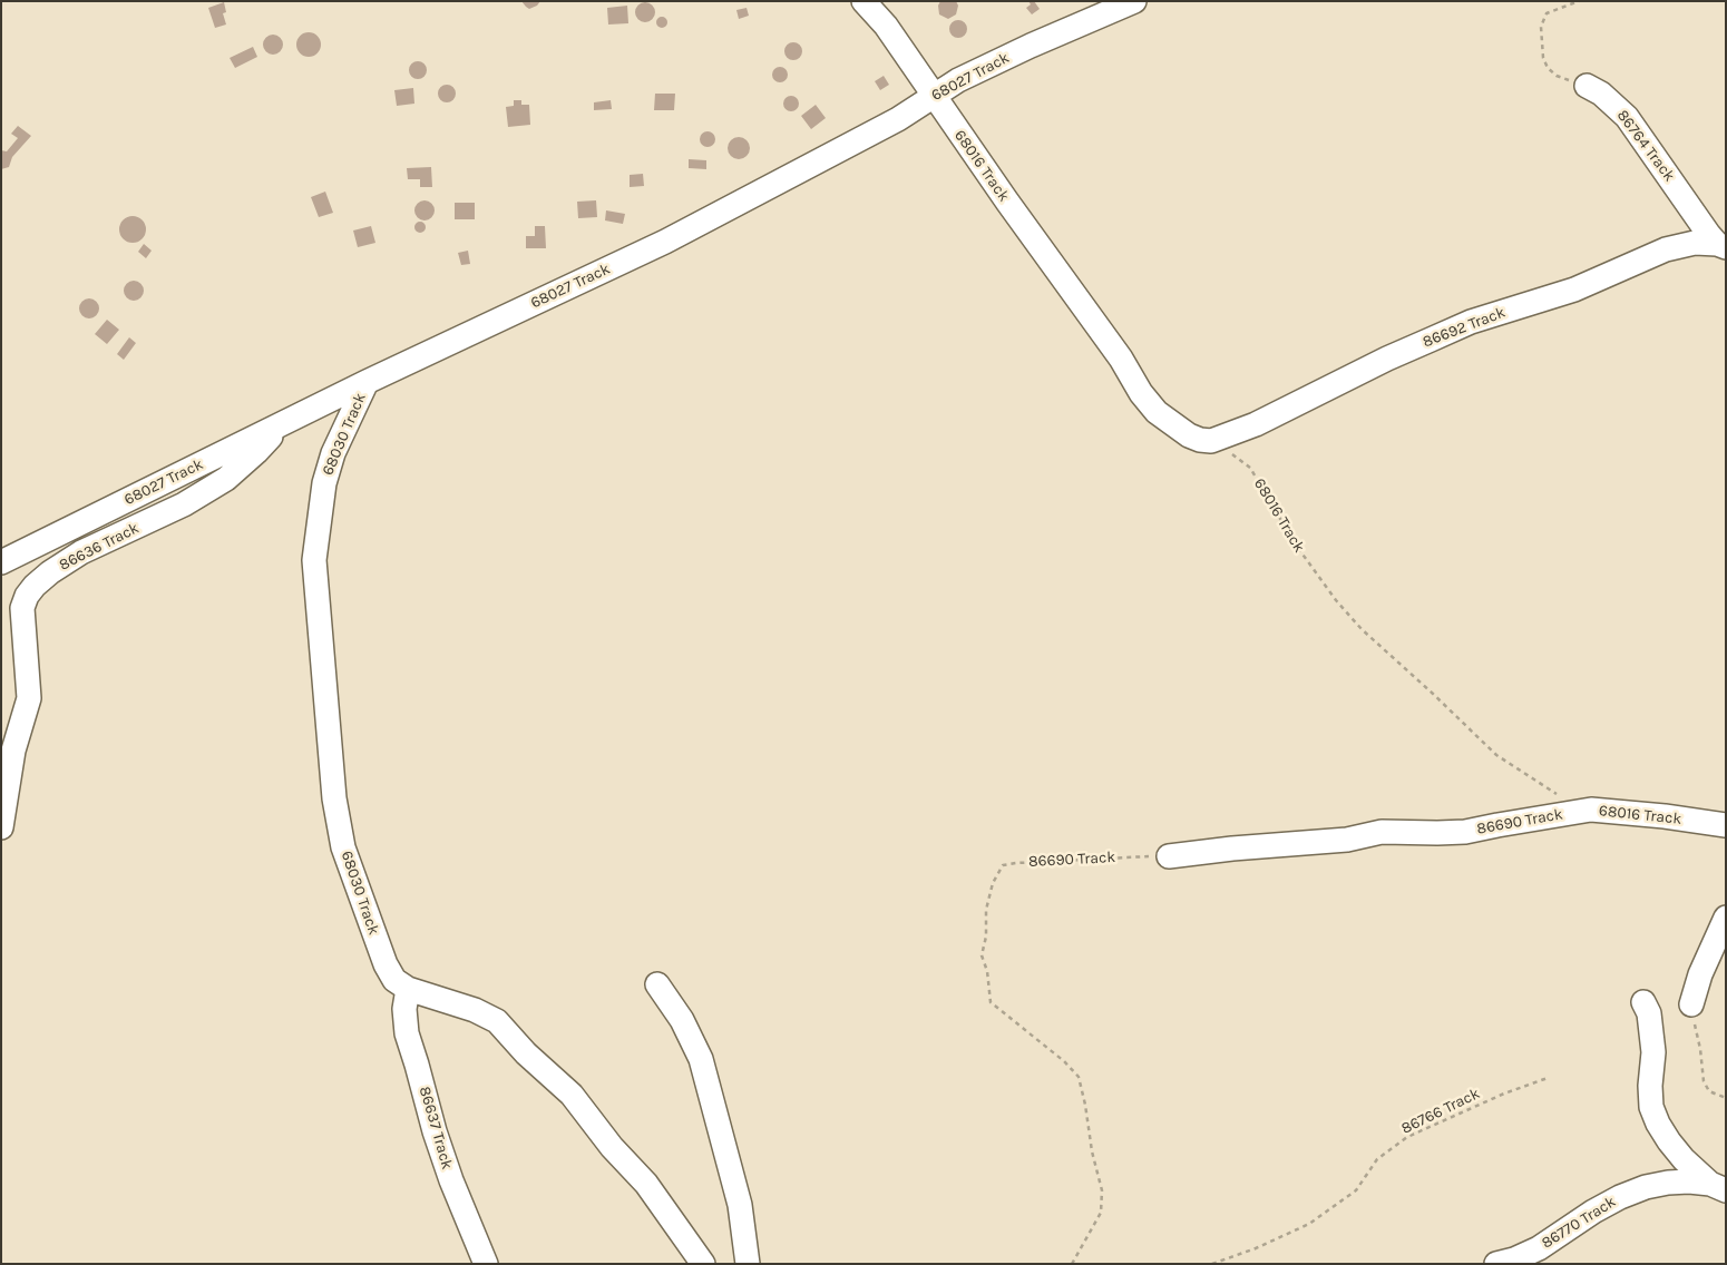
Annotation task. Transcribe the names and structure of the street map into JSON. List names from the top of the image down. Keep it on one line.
{"streets":{"street":["68027 Track","86764 Track","68016 Track","86692 Track","68030 Track","86636 Track","86690 Track","86637 Track","86770 Track"],"path":["86766 Track"]},"crossings":[["68027 Track","68016 Track"],["68027 Track","68030 Track"],["68027 Track","86636 Track"],["86764 Track","86692 Track"],["68016 Track","86692 Track"],["68016 Track","86690 Track"],["68030 Track","86637 Track"]]}
